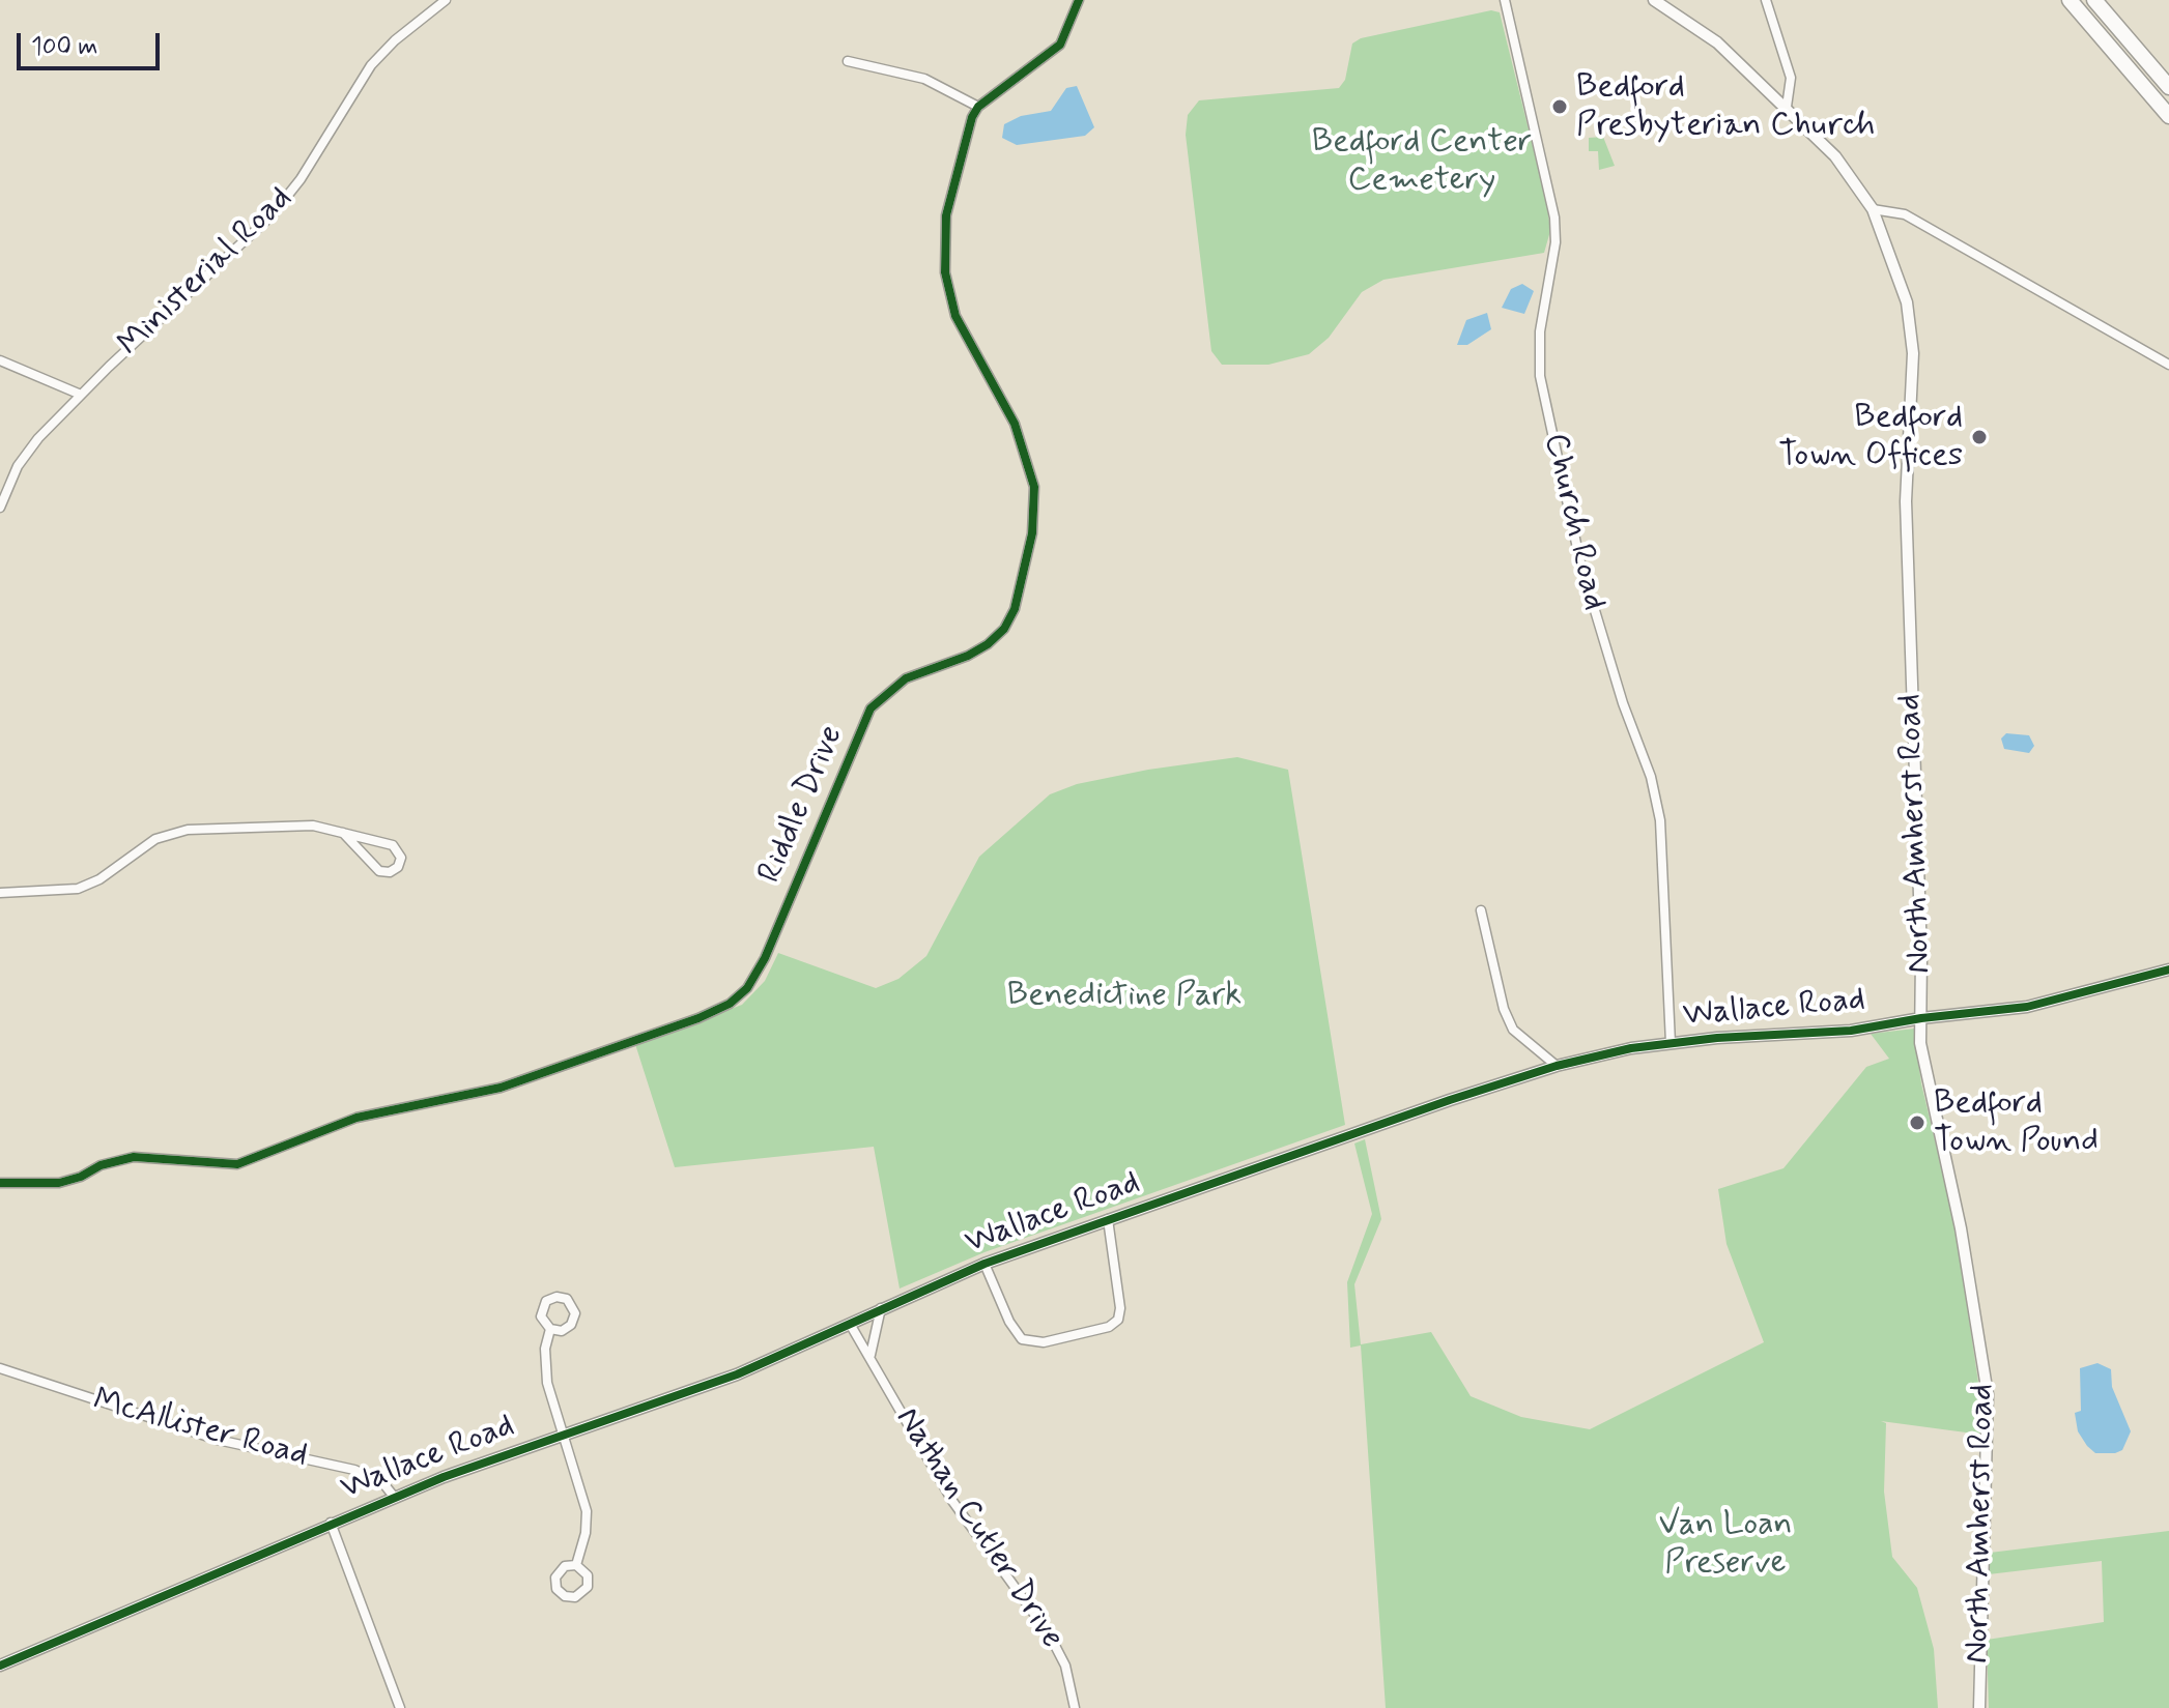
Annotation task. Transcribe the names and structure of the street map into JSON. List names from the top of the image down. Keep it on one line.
{"streets":{"street":["Ministerial Road","Church Road","Riddle Drive","North Amherst Road","Wallace Road","McAllister Road","Nathan Cutler Drive"]},"crossings":[["Church Road","Wallace Road"],["North Amherst Road","Wallace Road"],["Wallace Road","McAllister Road"],["Wallace Road","Nathan Cutler Drive"]],"parks":["Bedford Center Cemetery","Benedictine Park","Van Loan Preserve"],"places":["Bedford Presbyterian Church","Bedford Town Offices","Bedford Town Pound"],"scale_bar":"100 m"}
